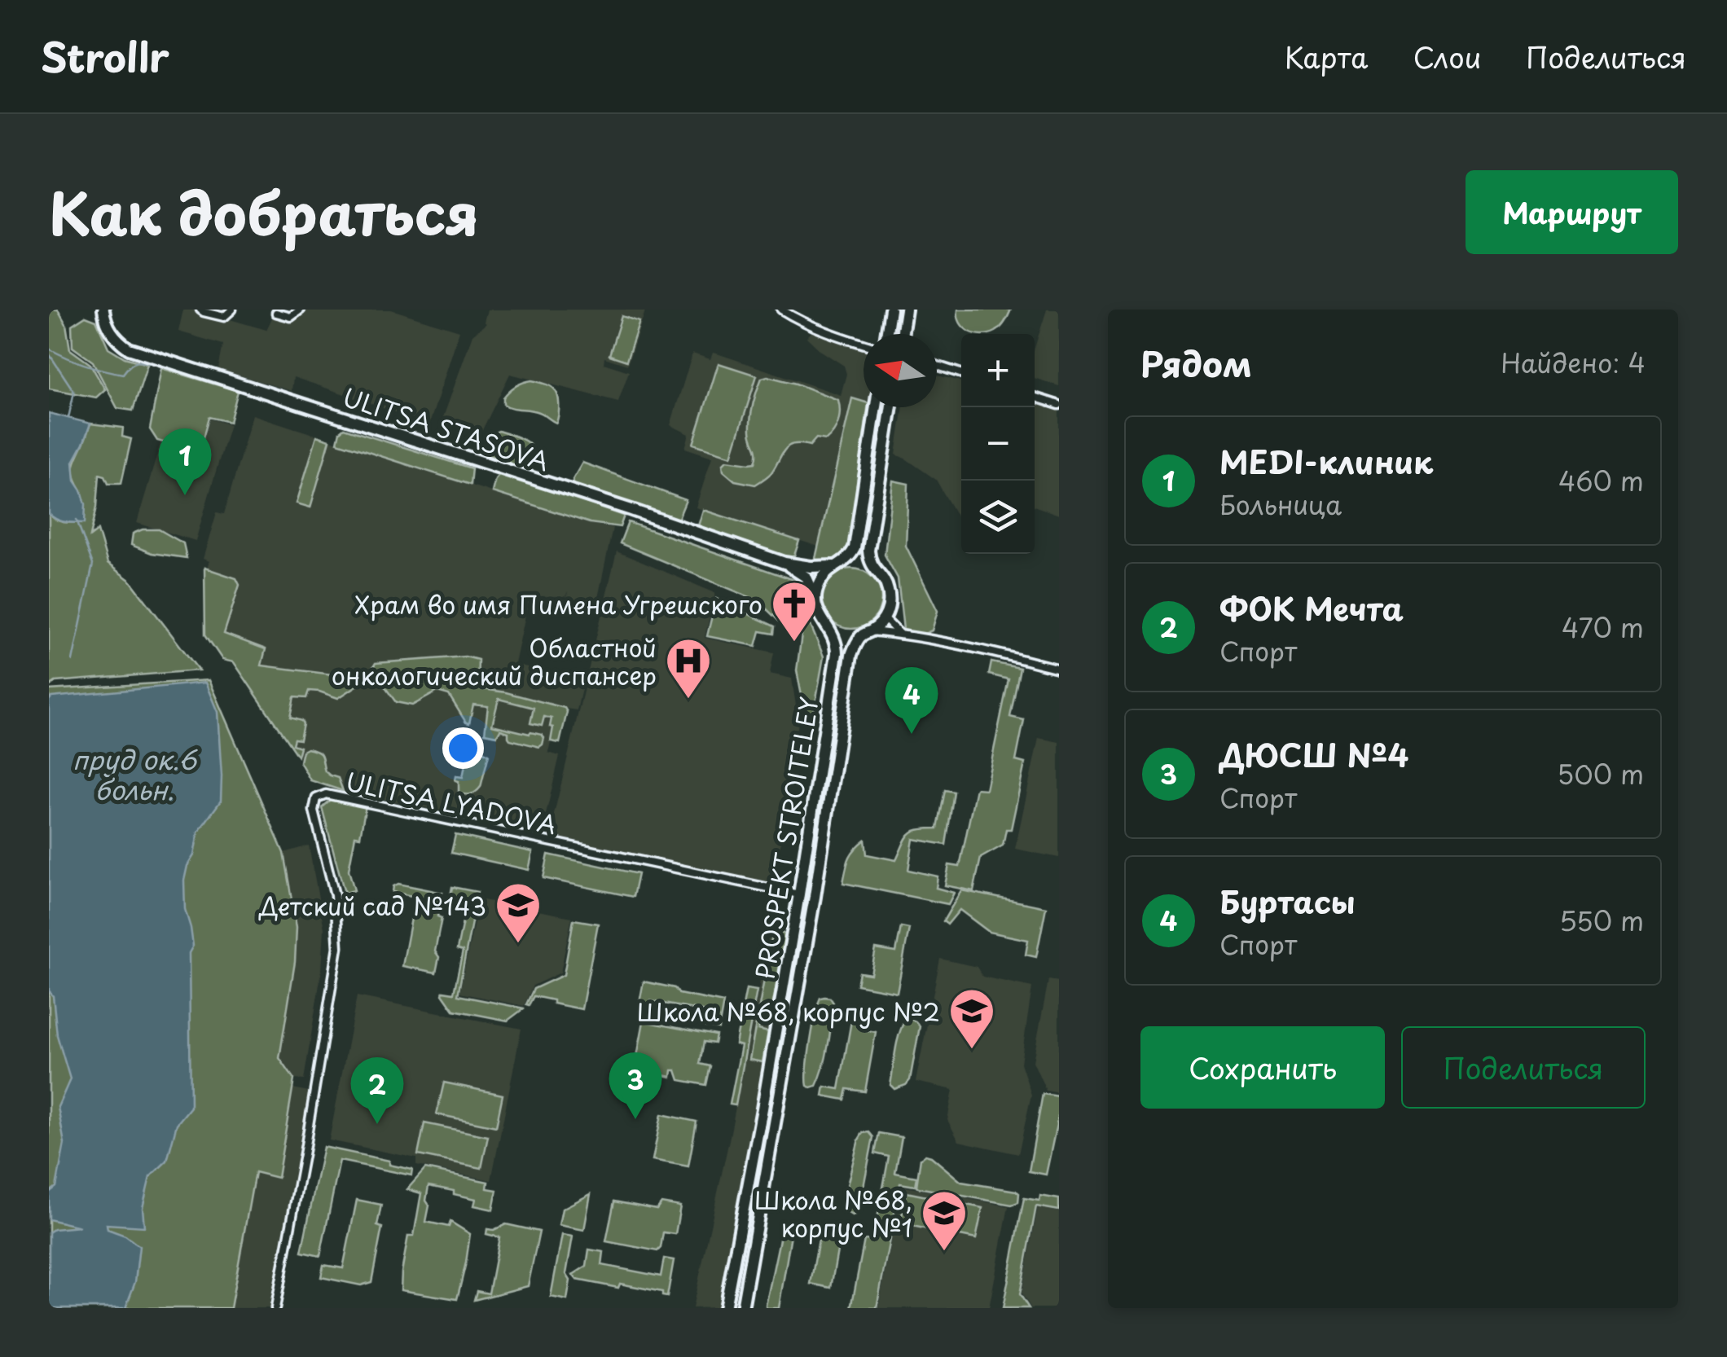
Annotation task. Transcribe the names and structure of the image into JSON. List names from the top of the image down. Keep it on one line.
{"streets":{"main road":["ULITSA STASOVA","PROSPEKT STROITELEY"],"street":["ULITSA LYADOVA"]},"crossings":[["ULITSA STASOVA","PROSPEKT STROITELEY"],["ULITSA LYADOVA","PROSPEKT STROITELEY"]],"water":["пруд ок.6 больн."],"places":{"church":["Храм во имя Пимена Угрешского"],"hospital":["Областной онкологический диспансер"],"school or university":["Детский сад №143","Школа №68, корпус №2","Школа №68, корпус №1"]},"north":"left","page":{"header":"Strollr","nav":["Карта","Слои","Поделиться"],"title":"Как добраться","buttons":["Маршрут",["Сохранить","Поделиться"]],"heading":["Рядом","Найдено: 4"],"map_buttons":["+","−"],"list":[{"mark":"1","name":"MEDI-клиник","note":"Больница","value":"460 m"},{"mark":"2","name":"ФОК Мечта","note":"Спорт","value":"470 m"},{"mark":"3","name":"ДЮСШ №4","note":"Спорт","value":"500 m"},{"mark":"4","name":"Буртасы","note":"Спорт","value":"550 m"}],"pins":["1","4","3","2"]}}
